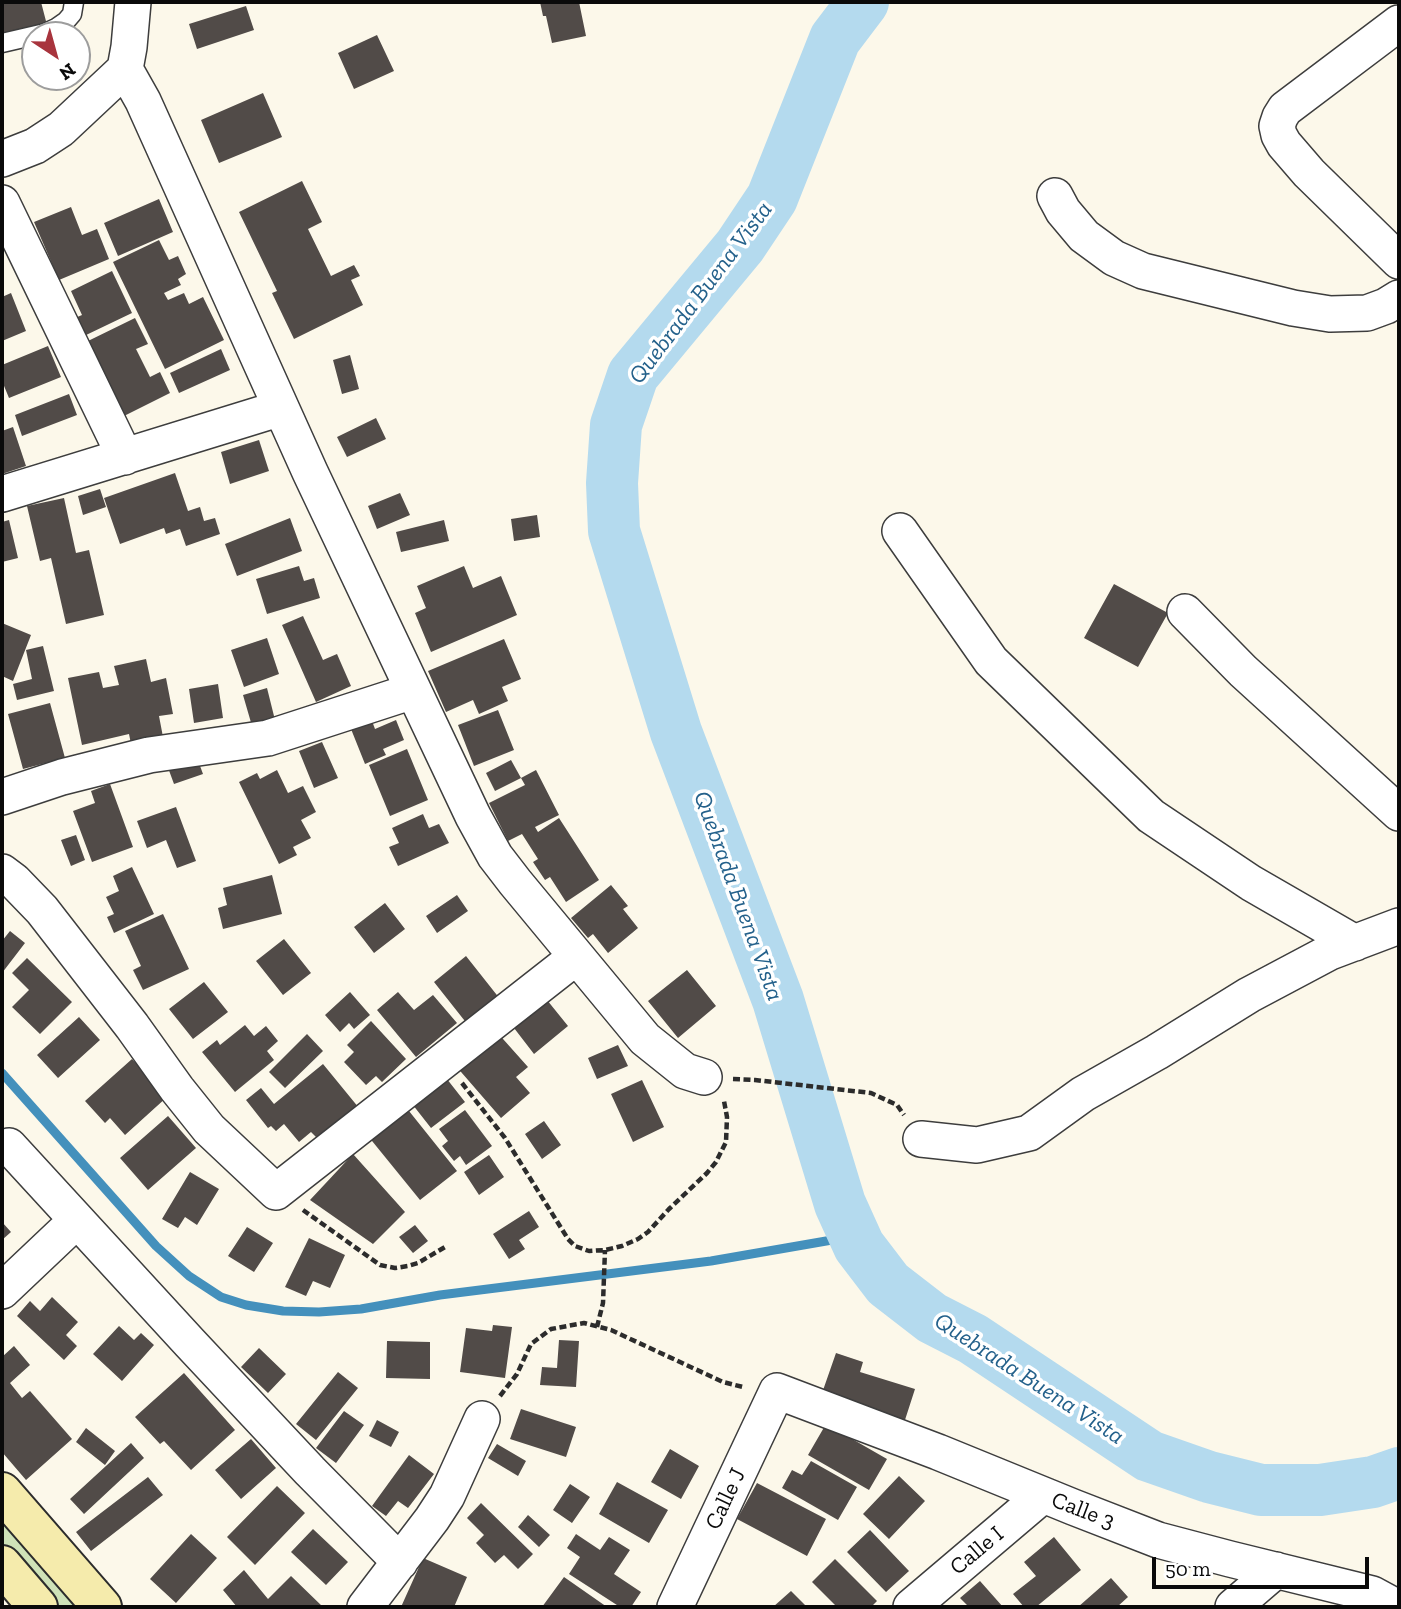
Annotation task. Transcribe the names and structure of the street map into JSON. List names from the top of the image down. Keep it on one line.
{"streets":{"street":["Calle J","Calle 3","Calle I"]},"crossings":[["Calle J","Calle 3"],["Calle 3","Calle I"]],"water":["Quebrada Buena Vista"],"scale_bar":"50 m","north":"bottom right"}
